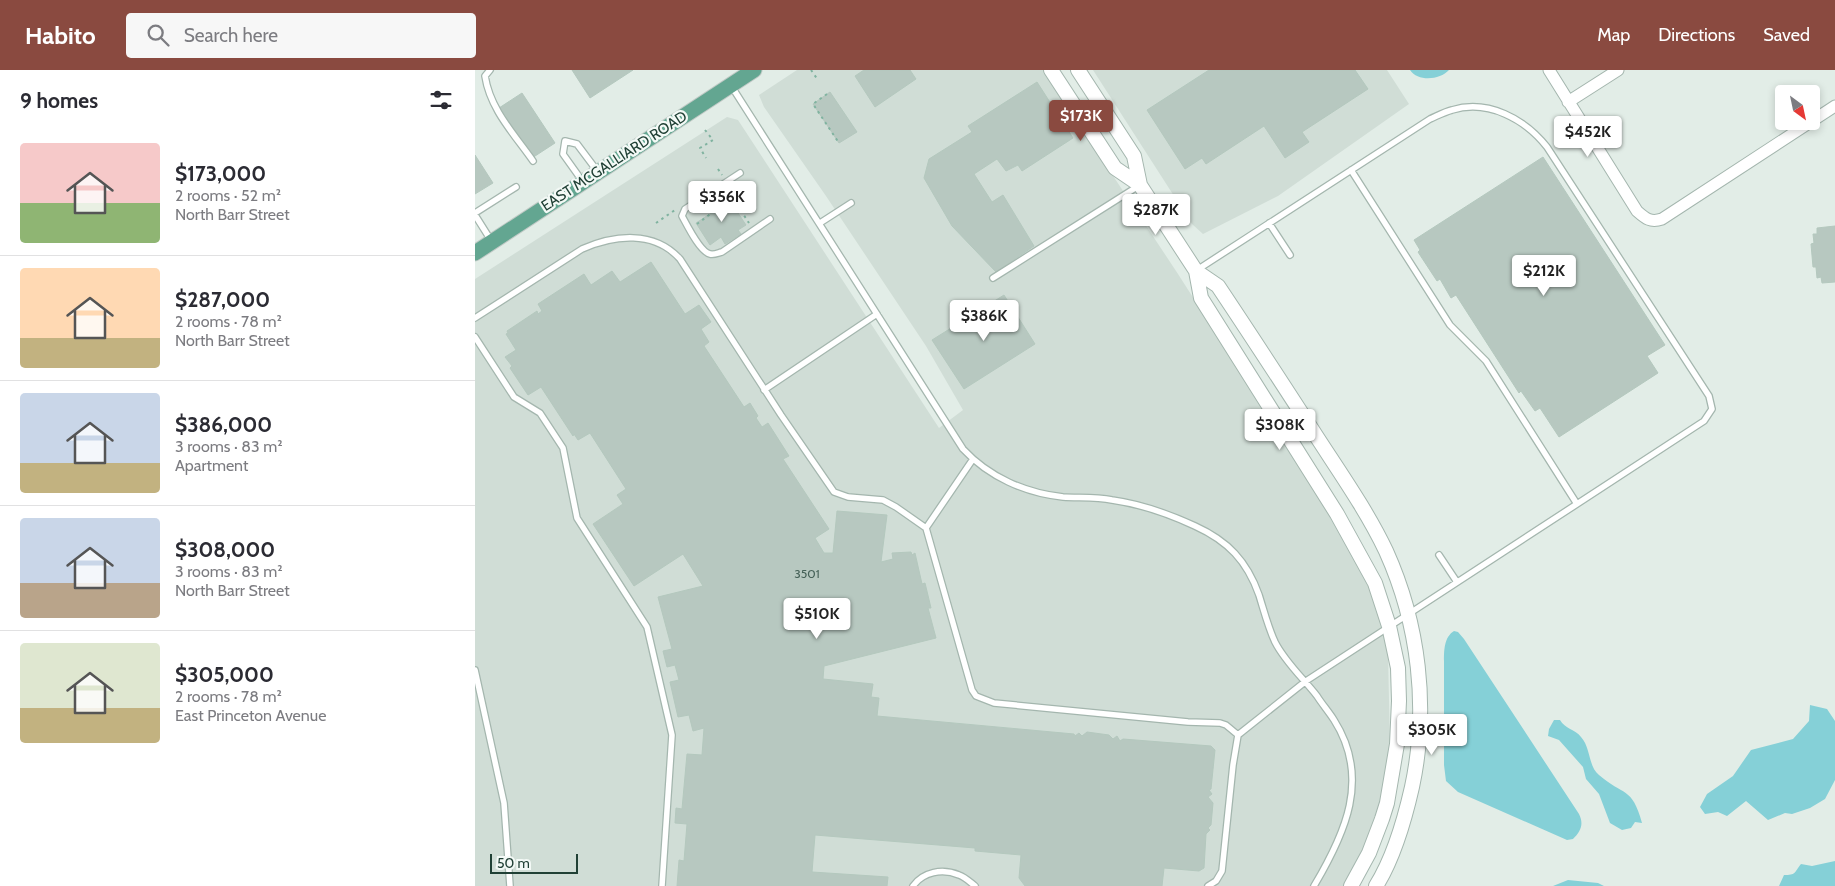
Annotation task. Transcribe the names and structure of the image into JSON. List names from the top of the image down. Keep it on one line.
{"streets":{"main road":["EAST MCGALLIARD ROAD"]},"house_numbers":["3501"],"scale_bar":"50 m","north":"bottom right","page":{"header":"Habito","search":"Search here","nav":["Map","Directions","Saved"],"heading":"9 homes","price":["$173K","$452K","$356K","$287K","$212K","$386K","$308K","$510K","$305K"],"list":[{"name":"$173,000","note":"2 rooms · 52 m² · North Barr Street"},{"name":"$287,000","note":"2 rooms · 78 m² · North Barr Street"},{"name":"$386,000","note":"3 rooms · 83 m² · Apartment"},{"name":"$308,000","note":"3 rooms · 83 m² · North Barr Street"},{"name":"$305,000","note":"2 rooms · 78 m² · East Princeton Avenue"}],"scale":"50 m"}}
